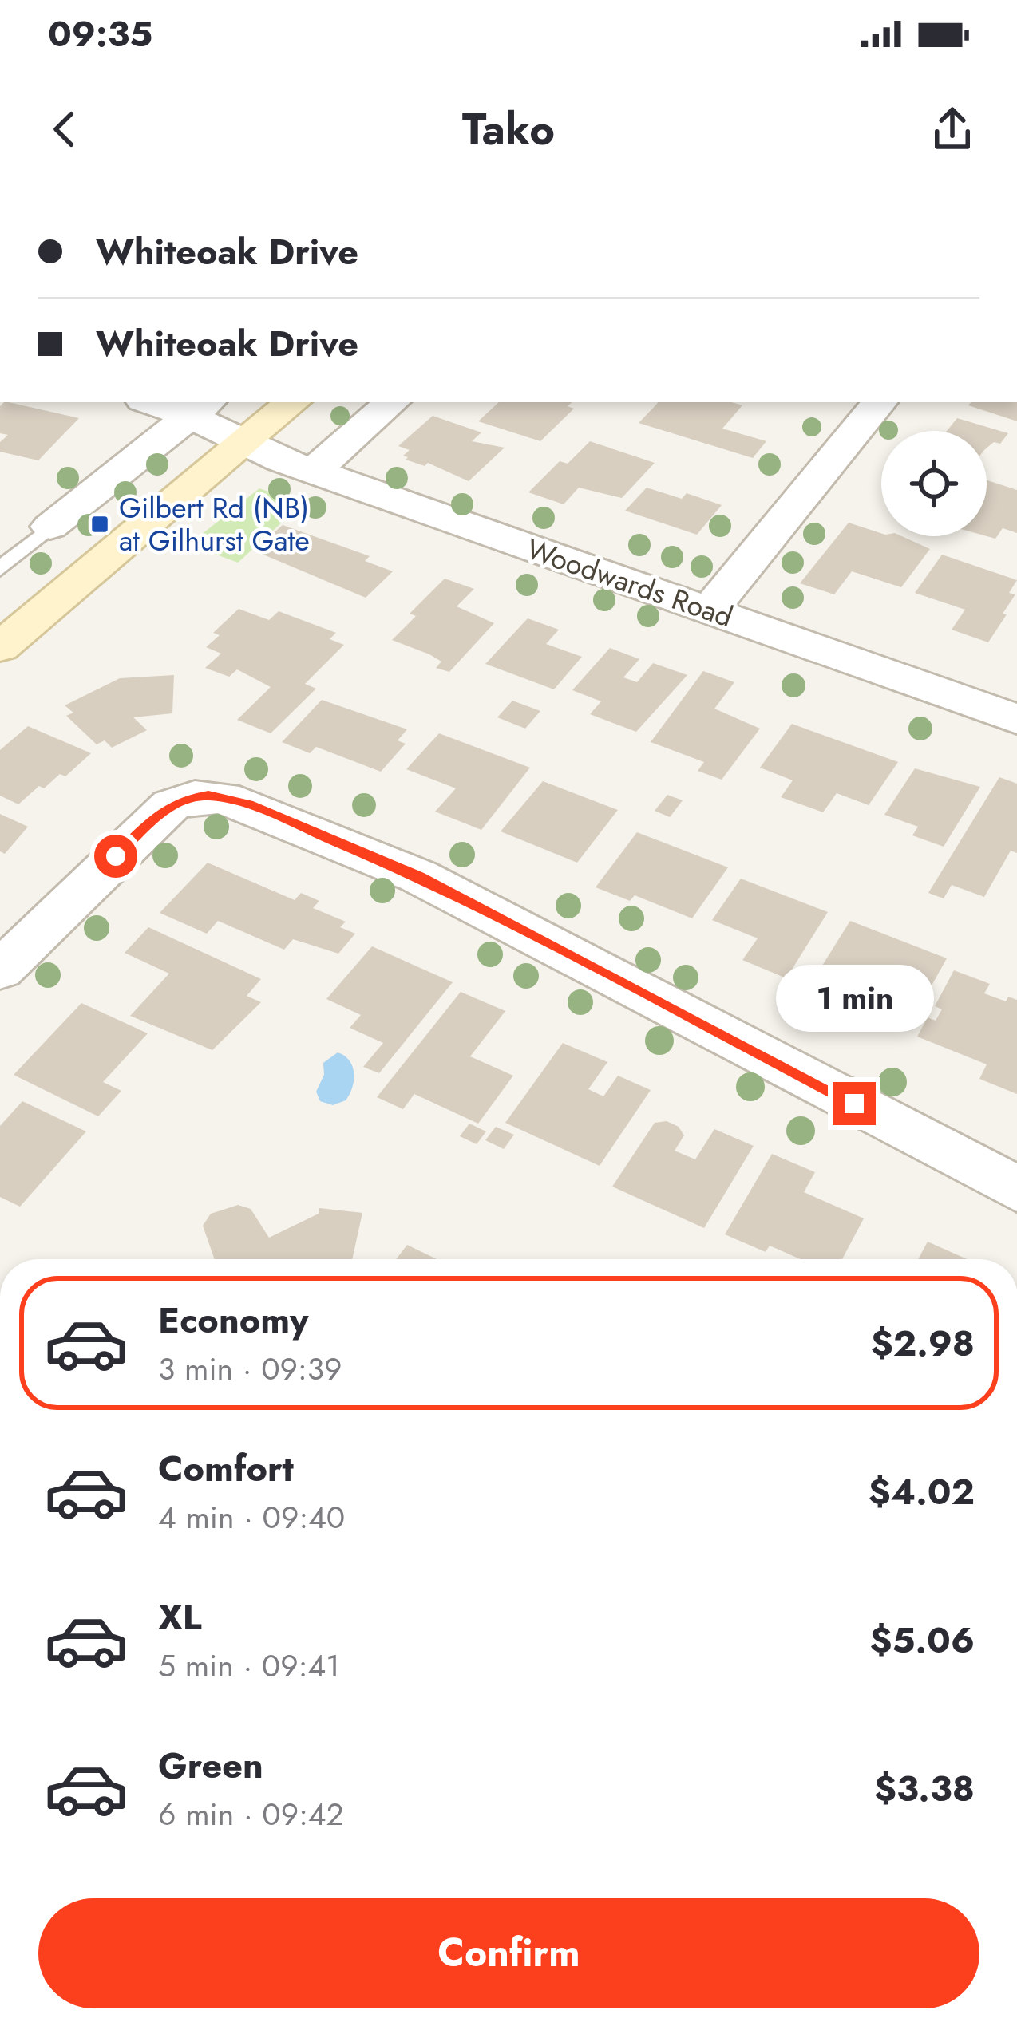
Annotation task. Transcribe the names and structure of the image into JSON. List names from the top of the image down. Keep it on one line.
{"streets":{"street":["Woodwards Road"]},"places":{"transit":["Gilbert Rd (NB) at Gilhurst Gate"]},"page":{"status":"09:35","header":"Tako","banner":["Whiteoak Drive","Whiteoak Drive"],"bubble":"1 min","list":[{"name":"Economy","note":"3 min · 09:39","value":"$2.98"},{"name":"Comfort","note":"4 min · 09:40","value":"$4.02"},{"name":"XL","note":"5 min · 09:41","value":"$5.06"},{"name":"Green","note":"6 min · 09:42","value":"$3.38"}],"buttons":"Confirm"}}
